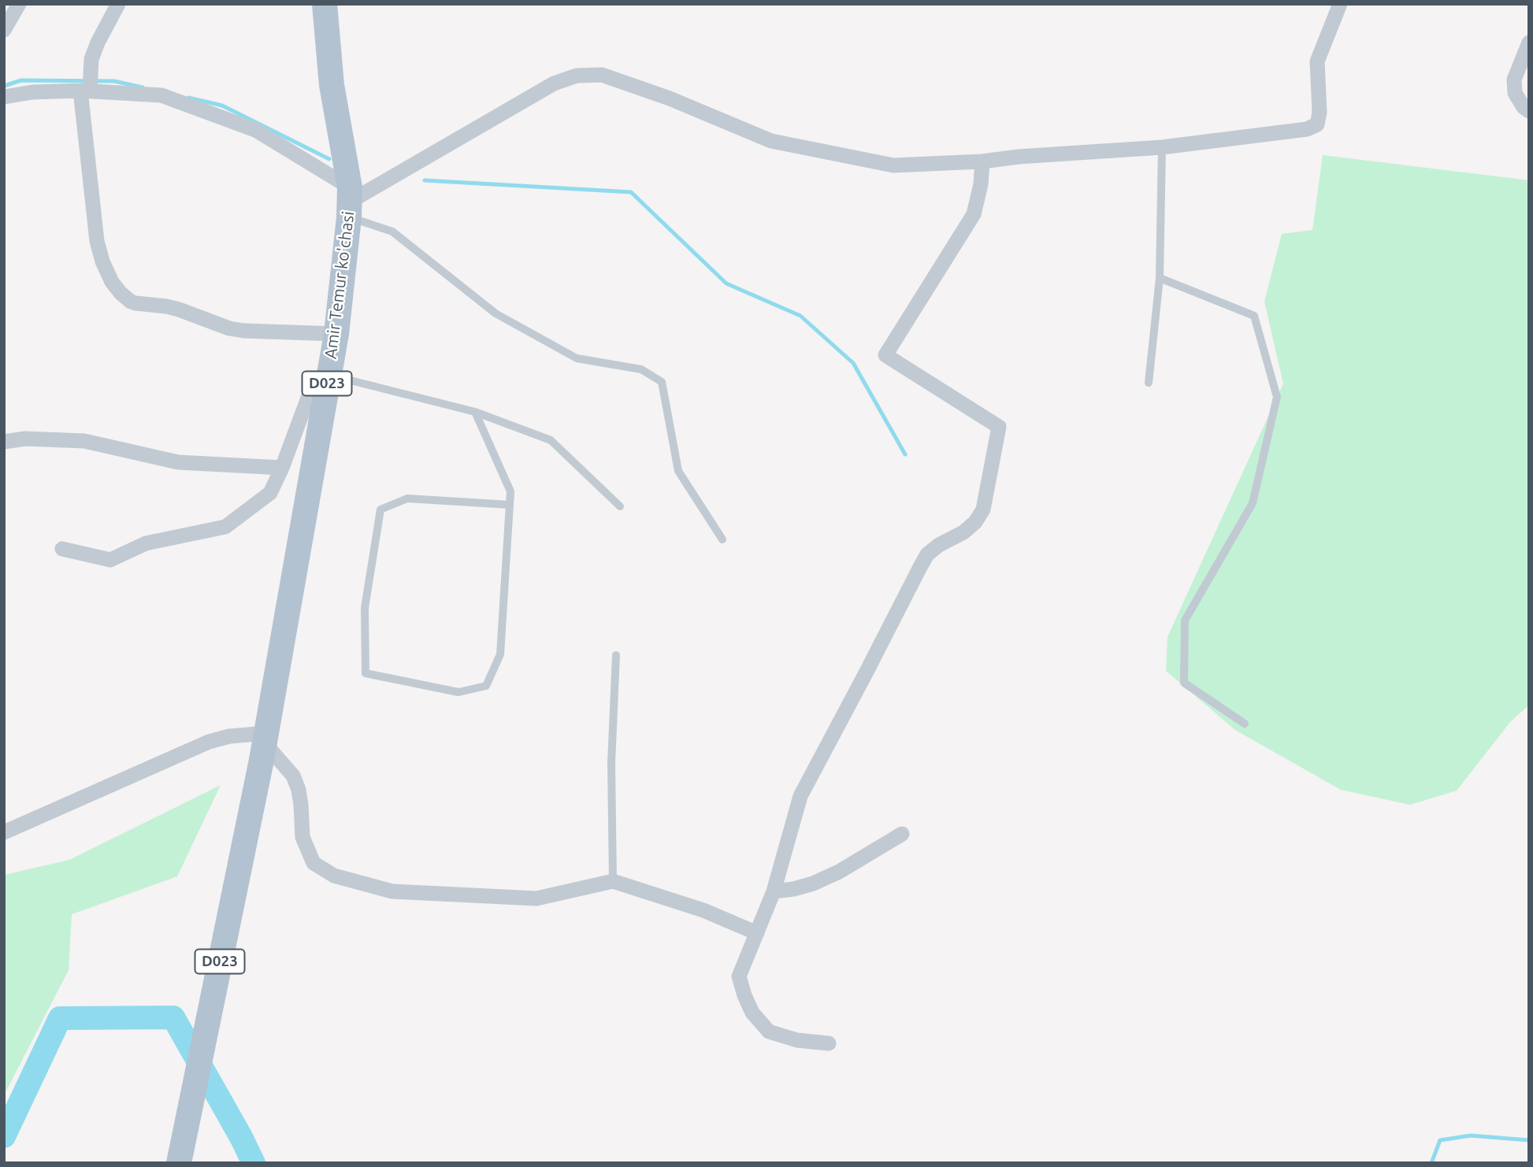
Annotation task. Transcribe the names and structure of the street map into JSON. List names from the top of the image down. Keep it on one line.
{"streets":{"main road":["Amir Temur ko'chasi","D023"]},"crossings":[["Amir Temur ko'chasi","D023"]]}
